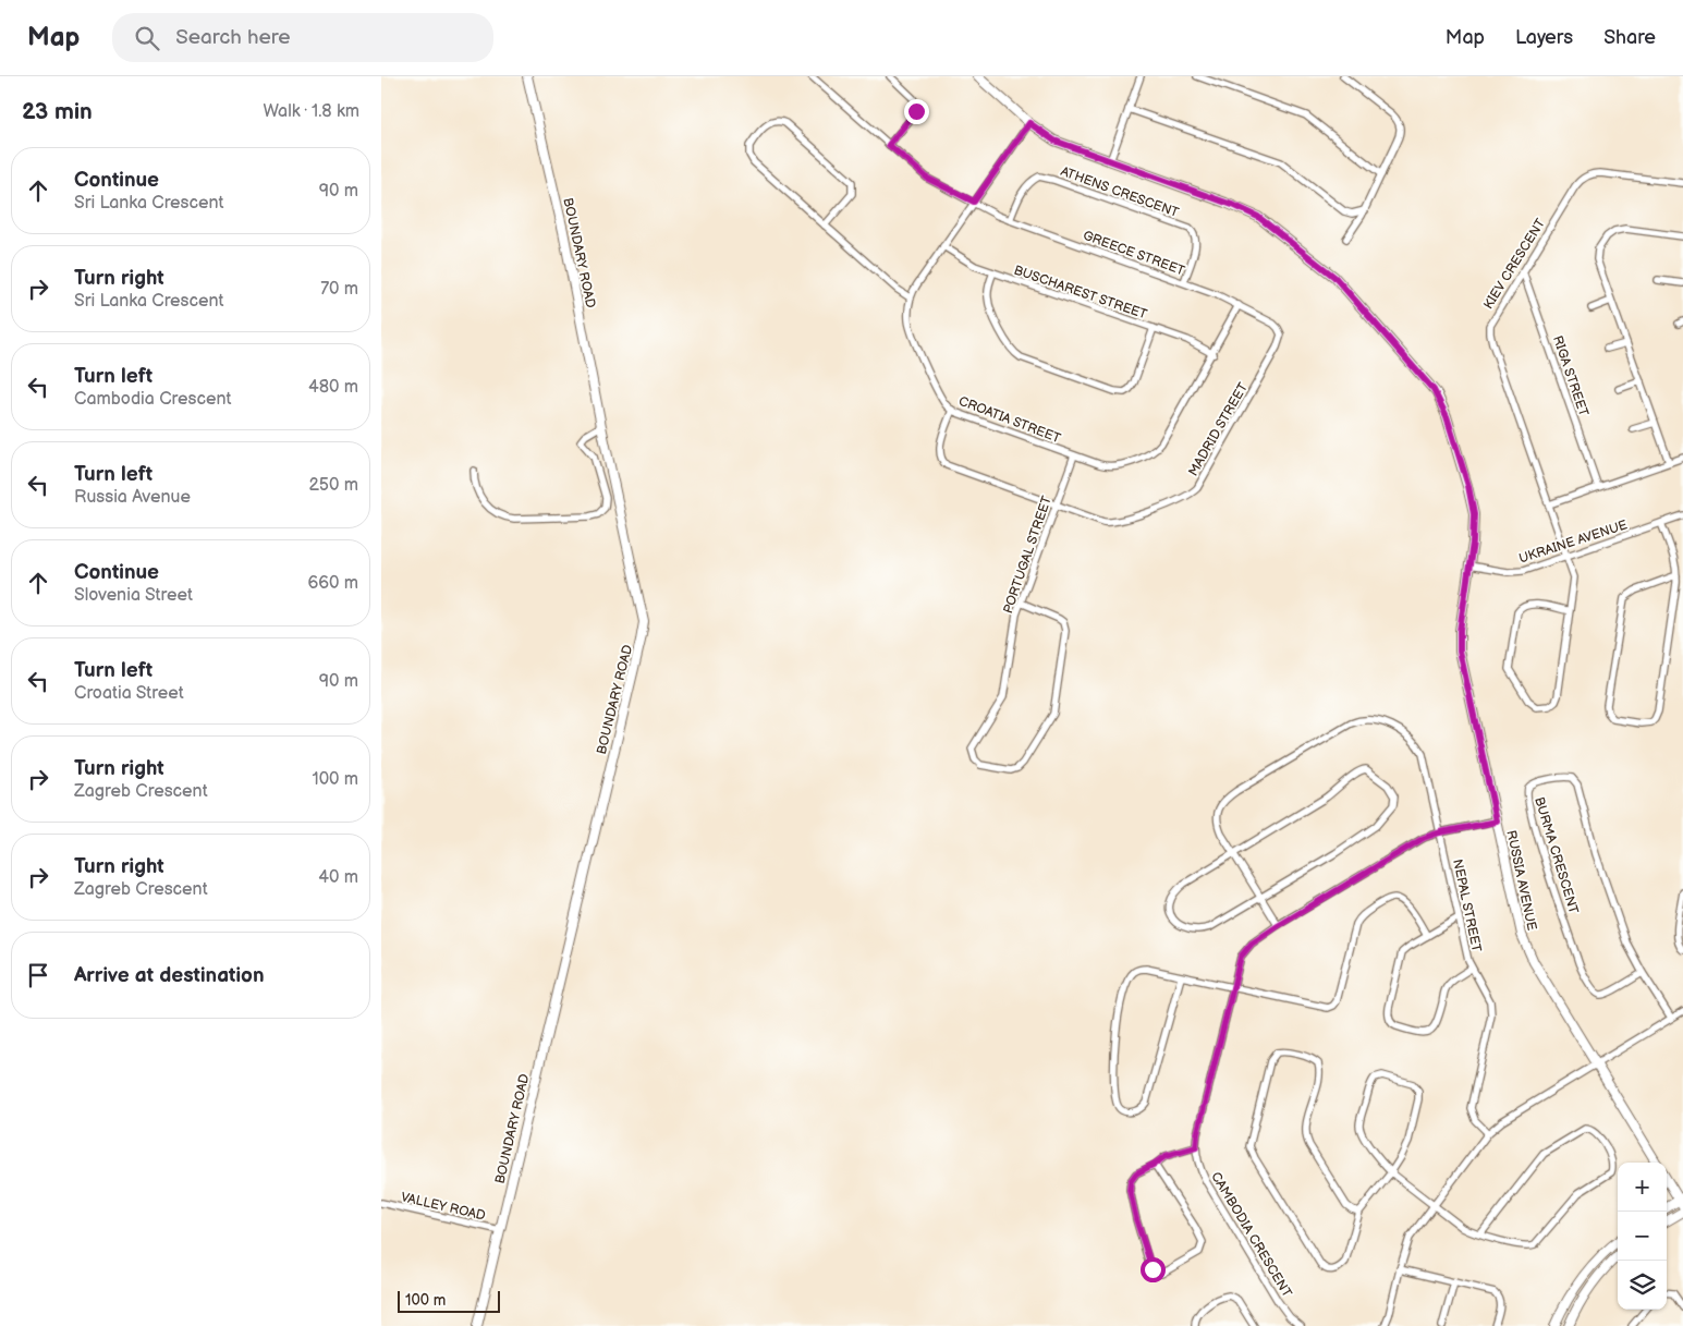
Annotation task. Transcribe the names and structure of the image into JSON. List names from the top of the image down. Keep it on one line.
{"streets":{"street":["ATHENS CRESCENT","BOUNDARY ROAD","GREECE STREET","KIEV CRESCENT","BUSCHAREST STREET","RIGA STREET","CROATIA STREET","MADRID STREET","UKRAINE AVENUE","PORTUGAL STREET","BURMA CRESCENT","RUSSIA AVENUE","NEPAL STREET","VALLEY ROAD","CAMBODIA CRESCENT"]},"crossings":[["ATHENS CRESCENT","GREECE STREET"],["BOUNDARY ROAD","VALLEY ROAD"],["GREECE STREET","CROATIA STREET"],["GREECE STREET","MADRID STREET"],["KIEV CRESCENT","RIGA STREET"],["KIEV CRESCENT","UKRAINE AVENUE"],["BUSCHAREST STREET","CROATIA STREET"],["CROATIA STREET","MADRID STREET"],["CROATIA STREET","PORTUGAL STREET"],["CROATIA STREET","RUSSIA AVENUE"],["MADRID STREET","PORTUGAL STREET"],["UKRAINE AVENUE","RUSSIA AVENUE"],["RUSSIA AVENUE","CAMBODIA CRESCENT"],["NEPAL STREET","CAMBODIA CRESCENT"]],"scale_bar":"100 m","page":{"header":"Map","search":"Search here","nav":["Map","Layers","Share"],"heading":["23 min","Walk · 1.8 km"],"list":[["Continue","Sri Lanka Crescent","90 m"],["Turn right","Sri Lanka Crescent","70 m"],["Turn left","Cambodia Crescent","480 m"],["Turn left","Russia Avenue","250 m"],["Continue","Slovenia Street","660 m"],["Turn left","Croatia Street","90 m"],["Turn right","Zagreb Crescent","100 m"],["Turn right","Zagreb Crescent","40 m"],"Arrive at destination"],"map_buttons":["+","−"],"scale":"100 m"}}
